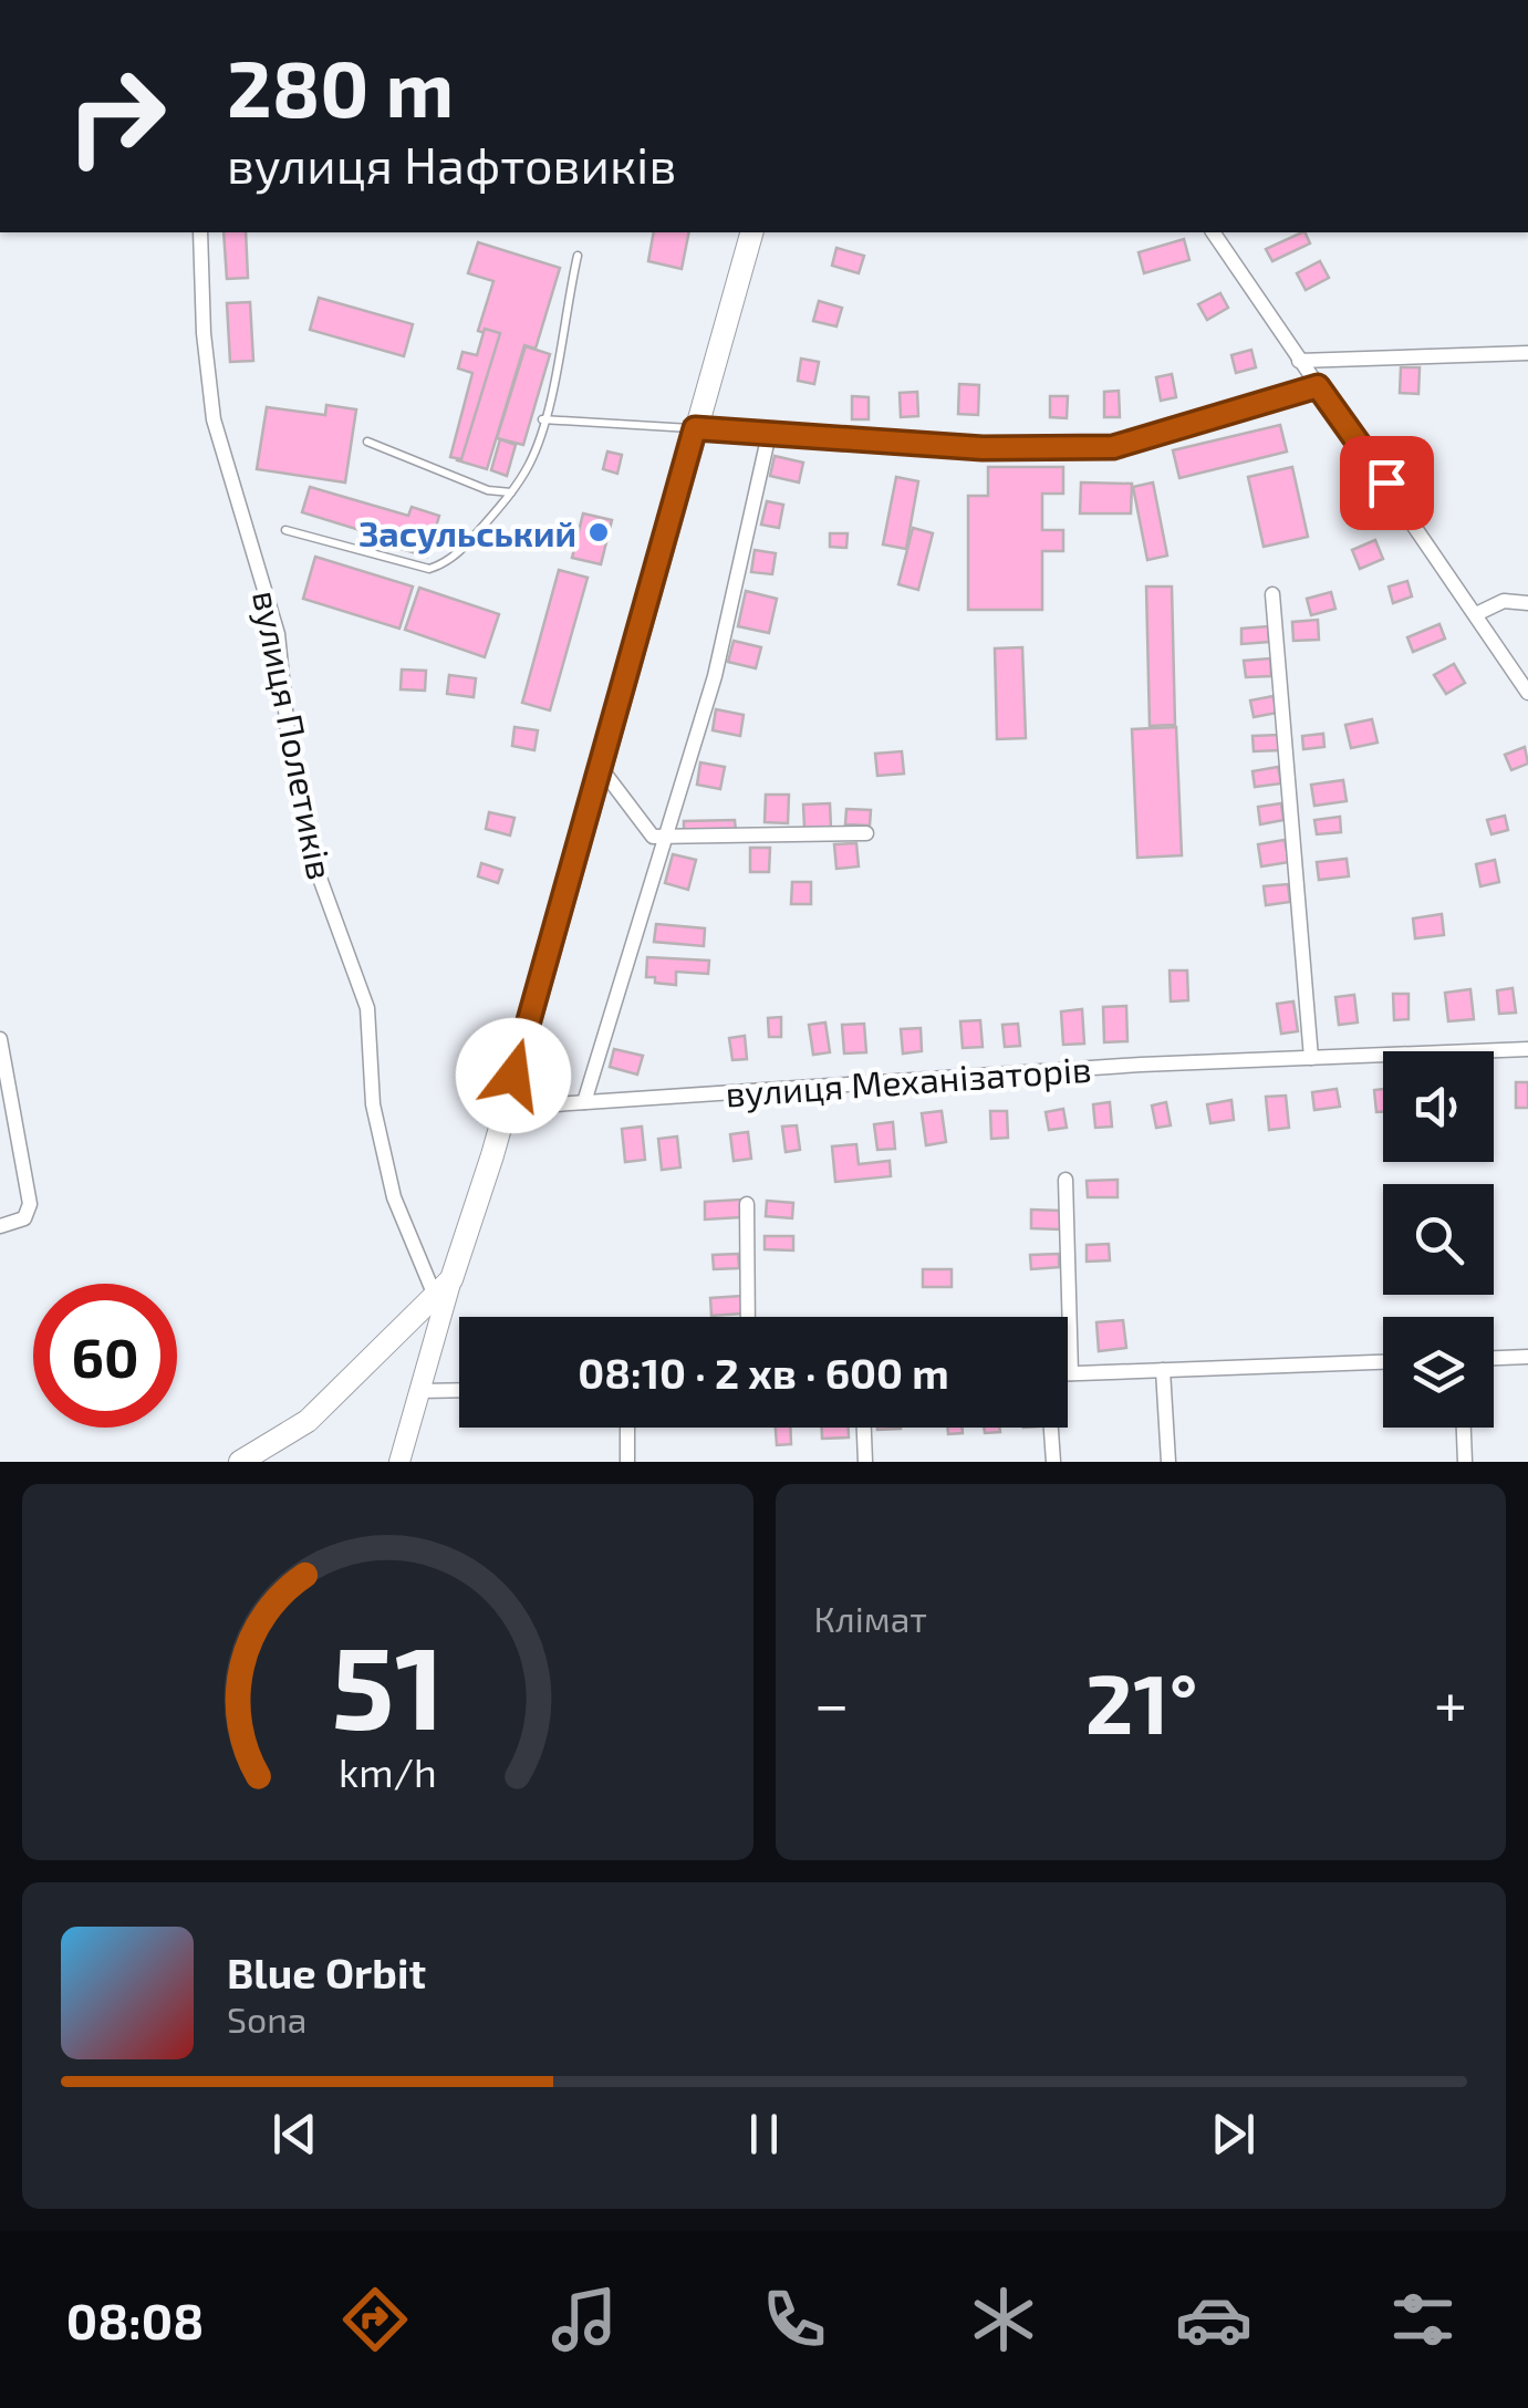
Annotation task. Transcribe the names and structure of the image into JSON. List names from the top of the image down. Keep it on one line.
{"streets":{"street":["вулиця Полетиків","вулиця Механізаторів"]},"places":["Засульський"],"page":{"turn":["280 m","вулиця Нафтовиків"],"limit":"60","trip":"08:10 · 2 хв · 600 m","tile":"Клімат","heat":["−","21°","+"],"song":["Blue Orbit","Sona"],"tabs":"08:08","gauge":["51","km/h"]}}
